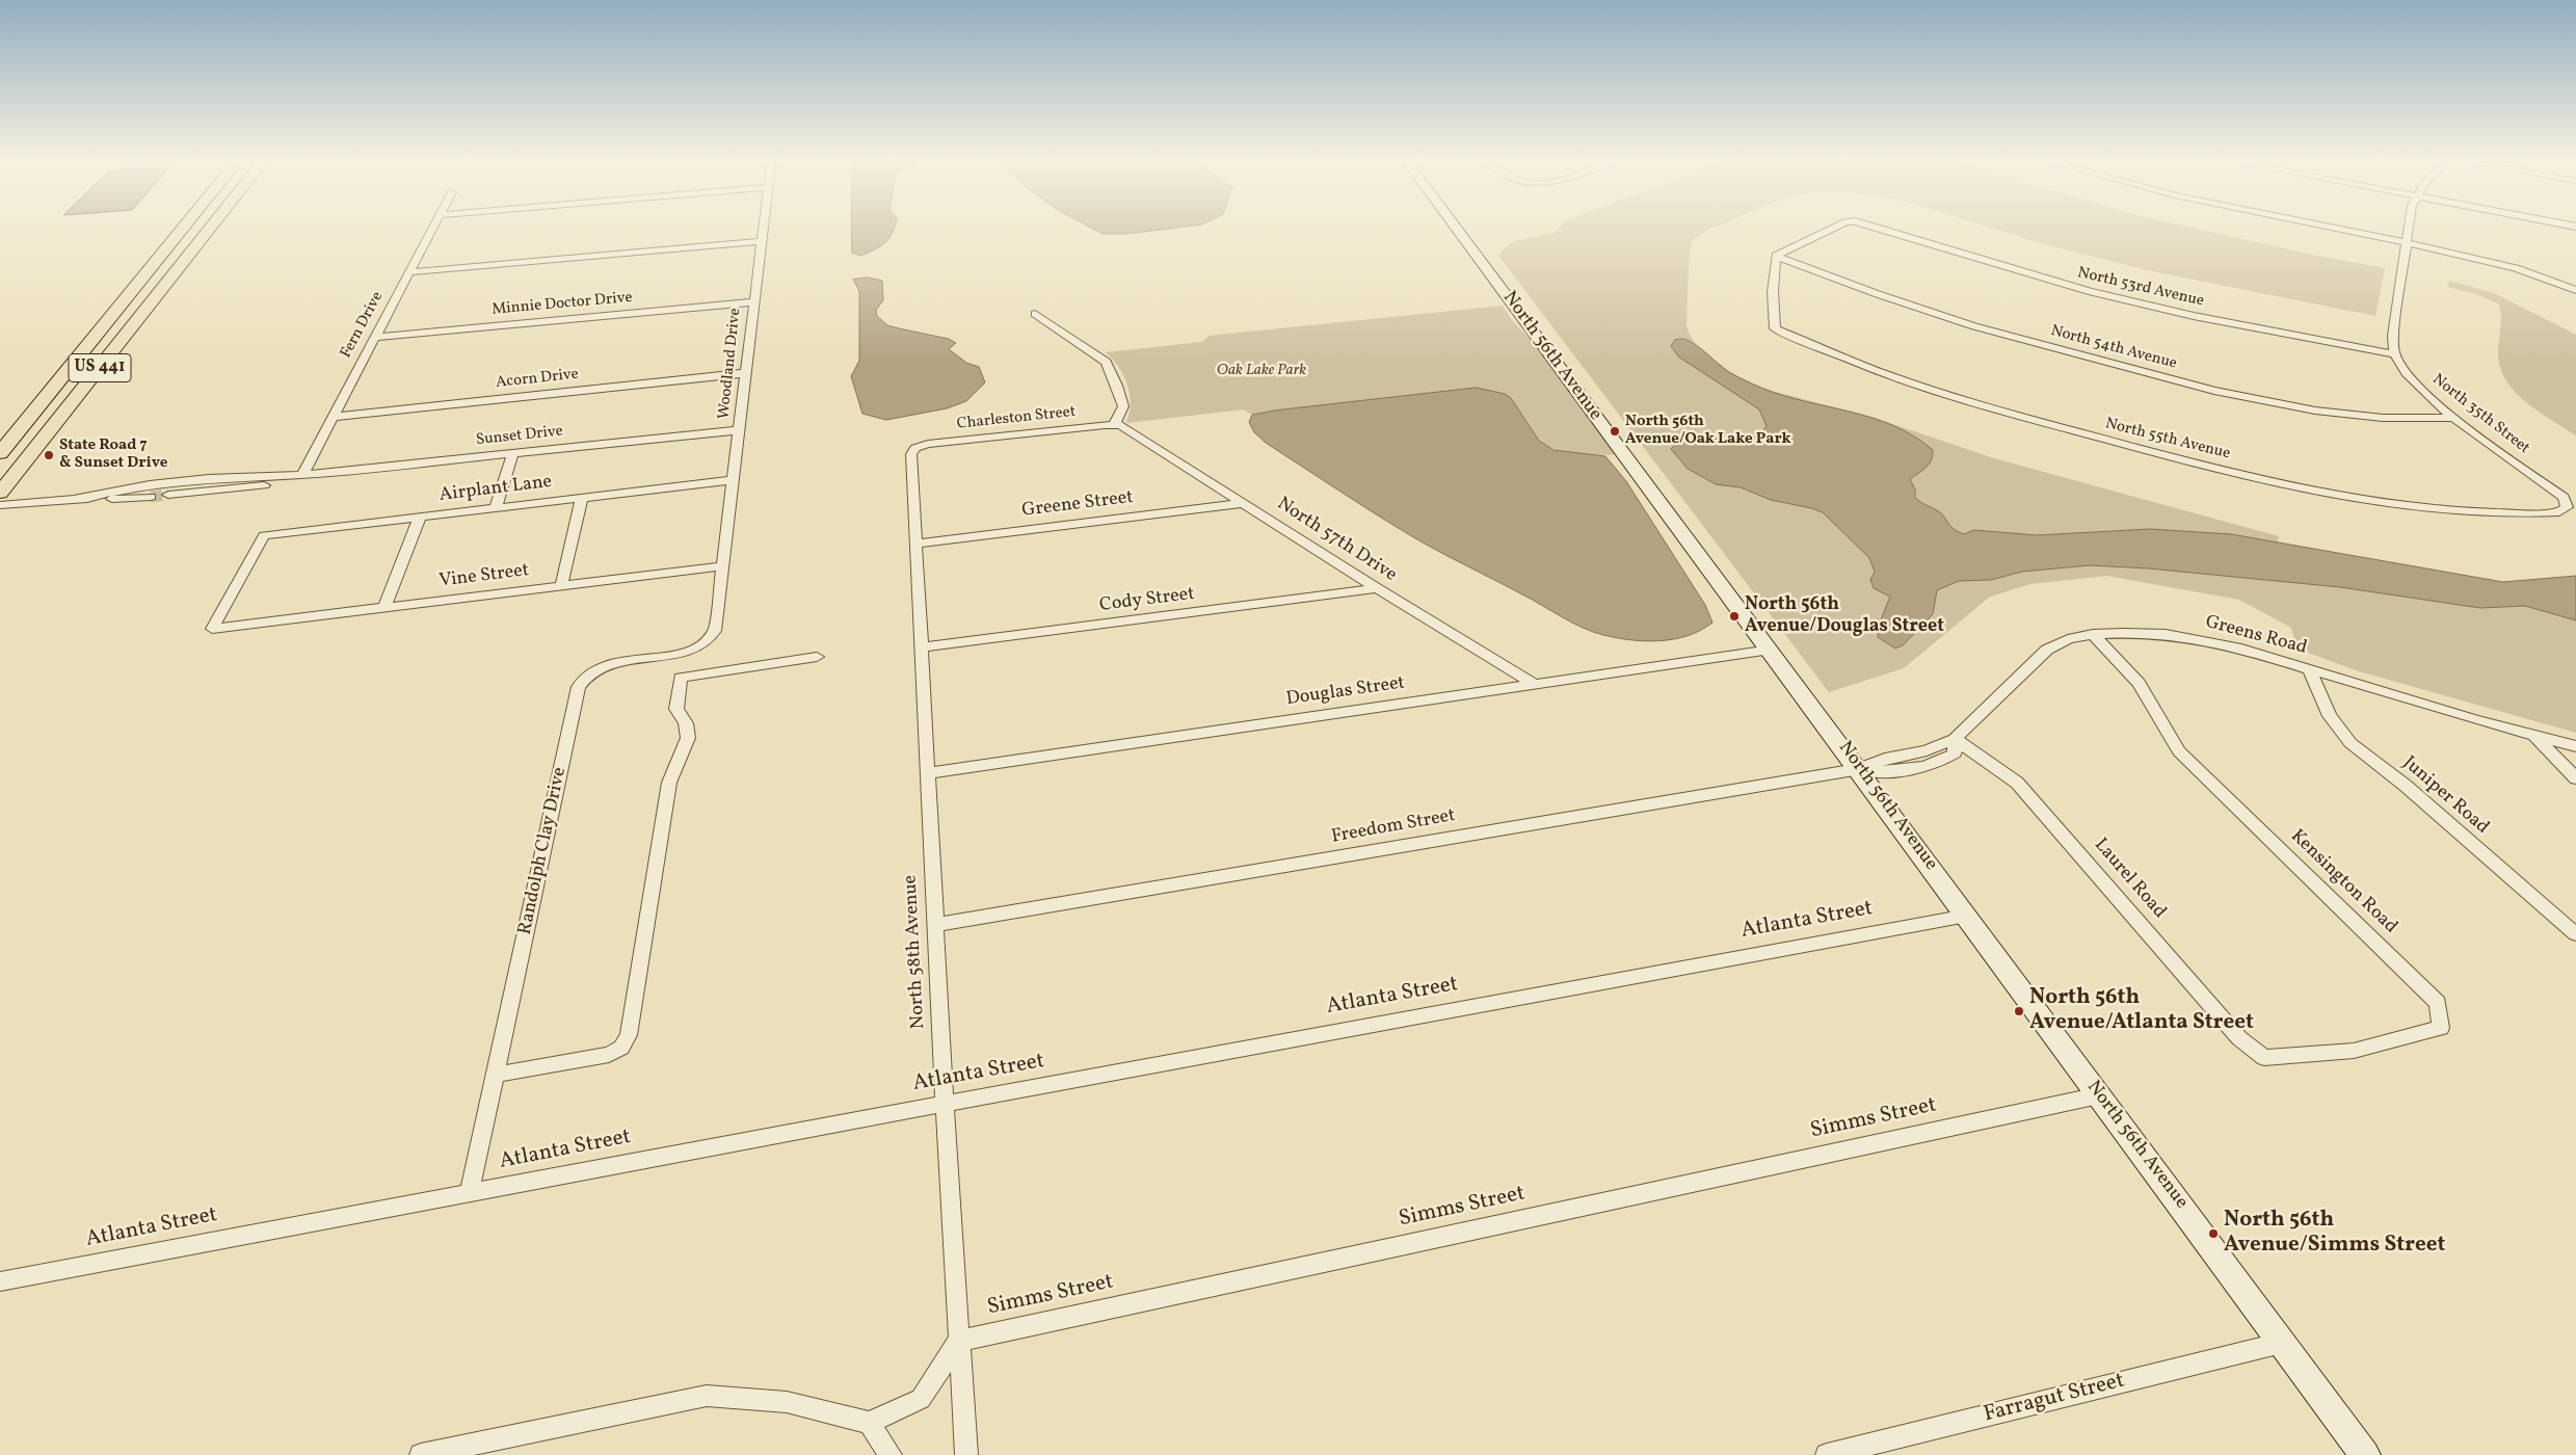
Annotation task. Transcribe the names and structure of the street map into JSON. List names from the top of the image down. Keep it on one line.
{"streets":{"main road":["US 441"],"street":["North 53rd Avenue","Minnie Doctor Drive","Fern Drive","North 54th Avenue","North 56th Avenue","Woodland Drive","Acorn Drive","North 35th Street","Charleston Street","Sunset Drive","North 55th Avenue","Airplant Lane","Greene Street","North 57th Drive","Vine Street","Cody Street","Greens Road","Douglas Street","Juniper Road","Freedom Street","Randolph Clay Drive","Laurel Road","Kensington Road","Atlanta Street","North 58th Avenue","Simms Street","Farragut Street"]},"crossings":[["North 53rd Avenue","North 54th Avenue"],["North 53rd Avenue","North 35th Street"],["North 53rd Avenue","North 55th Avenue"],["Minnie Doctor Drive","Fern Drive"],["Minnie Doctor Drive","Woodland Drive"],["Fern Drive","Acorn Drive"],["Fern Drive","Sunset Drive"],["North 54th Avenue","North 35th Street"],["North 54th Avenue","North 55th Avenue"],["North 56th Avenue","Greens Road"],["North 56th Avenue","Douglas Street"],["North 56th Avenue","Freedom Street"],["North 56th Avenue","Atlanta Street"],["North 56th Avenue","Simms Street"],["North 56th Avenue","Farragut Street"],["Woodland Drive","Acorn Drive"],["Woodland Drive","Sunset Drive"],["Woodland Drive","Airplant Lane"],["Woodland Drive","Vine Street"],["Woodland Drive","Randolph Clay Drive"],["North 35th Street","North 55th Avenue"],["Charleston Street","North 57th Drive"],["Charleston Street","North 58th Avenue"],["Airplant Lane","Vine Street"],["Greene Street","North 57th Drive"],["Greene Street","North 58th Avenue"],["North 57th Drive","Cody Street"],["North 57th Drive","Douglas Street"],["Vine Street","Randolph Clay Drive"],["Cody Street","North 58th Avenue"],["Greens Road","Juniper Road"],["Greens Road","Freedom Street"],["Greens Road","Laurel Road"],["Greens Road","Kensington Road"],["Douglas Street","North 58th Avenue"],["Freedom Street","North 58th Avenue"],["Randolph Clay Drive","Atlanta Street"],["Laurel Road","Kensington Road"],["Atlanta Street","North 58th Avenue"],["North 58th Avenue","Simms Street"]],"parks":["Oak Lake Park"],"places":["North 56th Avenue/Oak Lake Park","State Road 7 & Sunset Drive","North 56th Avenue/Douglas Street","North 56th Avenue/Atlanta Street","North 56th Avenue/Simms Street"]}
